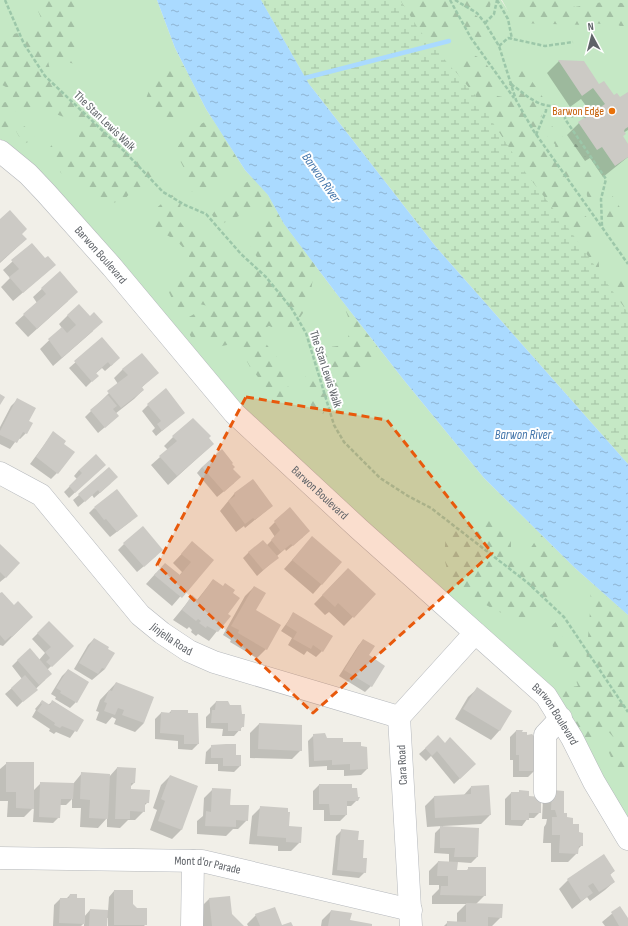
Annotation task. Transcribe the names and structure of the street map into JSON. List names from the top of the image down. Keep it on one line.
{"streets":{"street":["Barwon Boulevard","Jinjella Road","Cara Road","Mont d'or Parade"],"path":["The Stan Lewis Walk"]},"crossings":[["Jinjella Road","Cara Road"],["Cara Road","Mont d'or Parade"]],"water":["Barwon River"],"places":["Barwon Edge"],"north":"top"}
